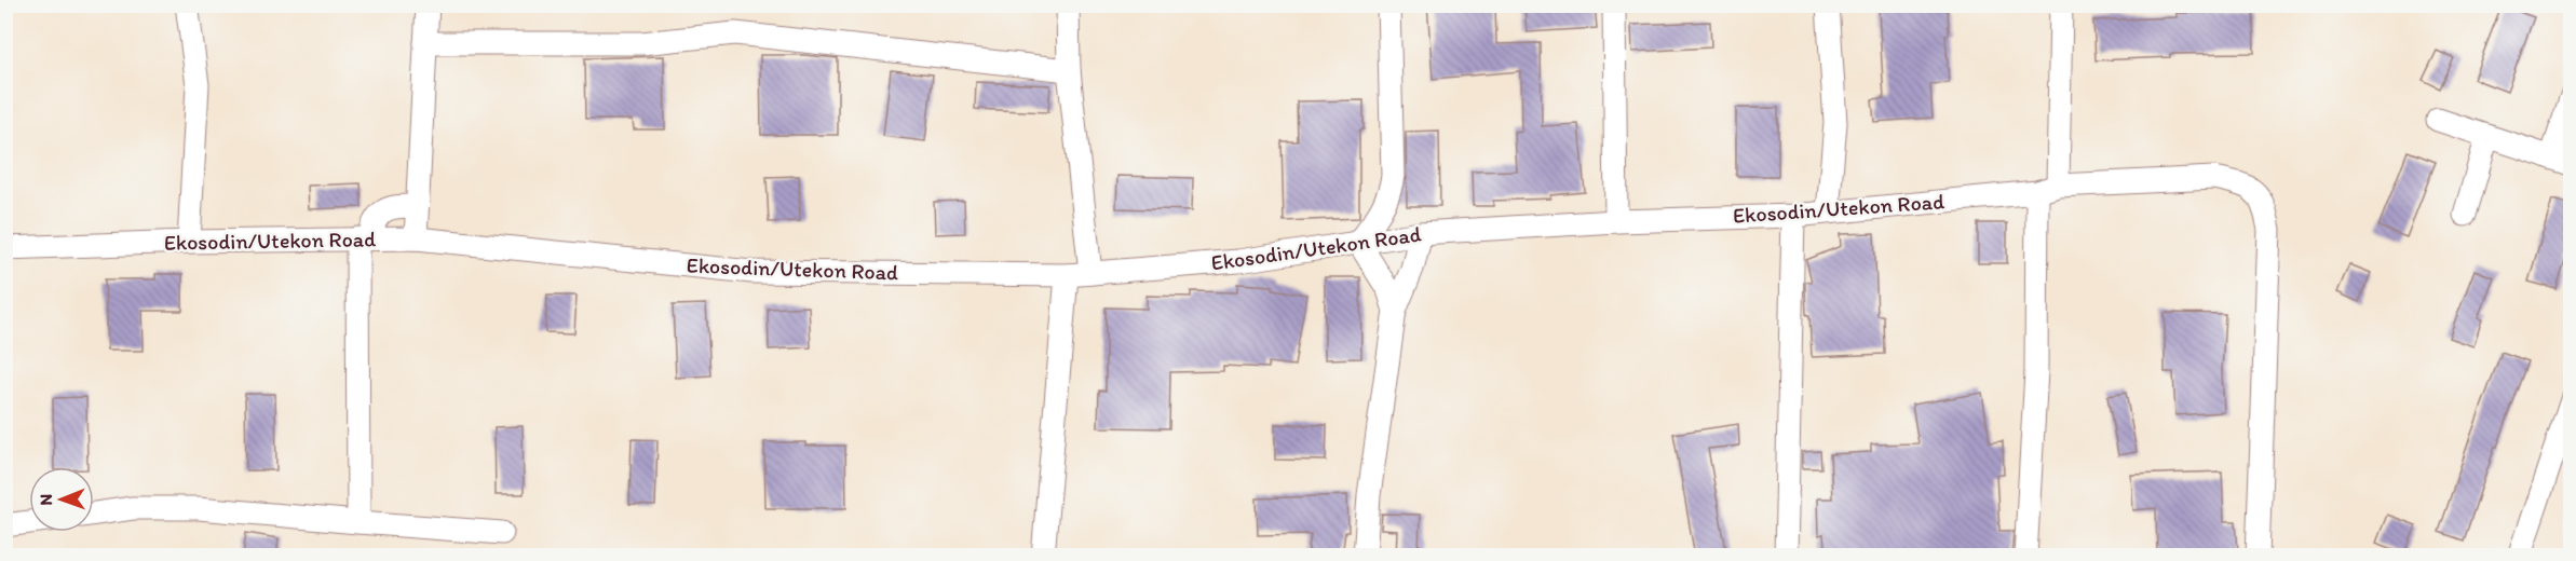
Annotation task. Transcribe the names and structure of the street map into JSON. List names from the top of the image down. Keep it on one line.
{"streets":{"street":["Ekosodin/Utekon Road"]},"north":"left"}
